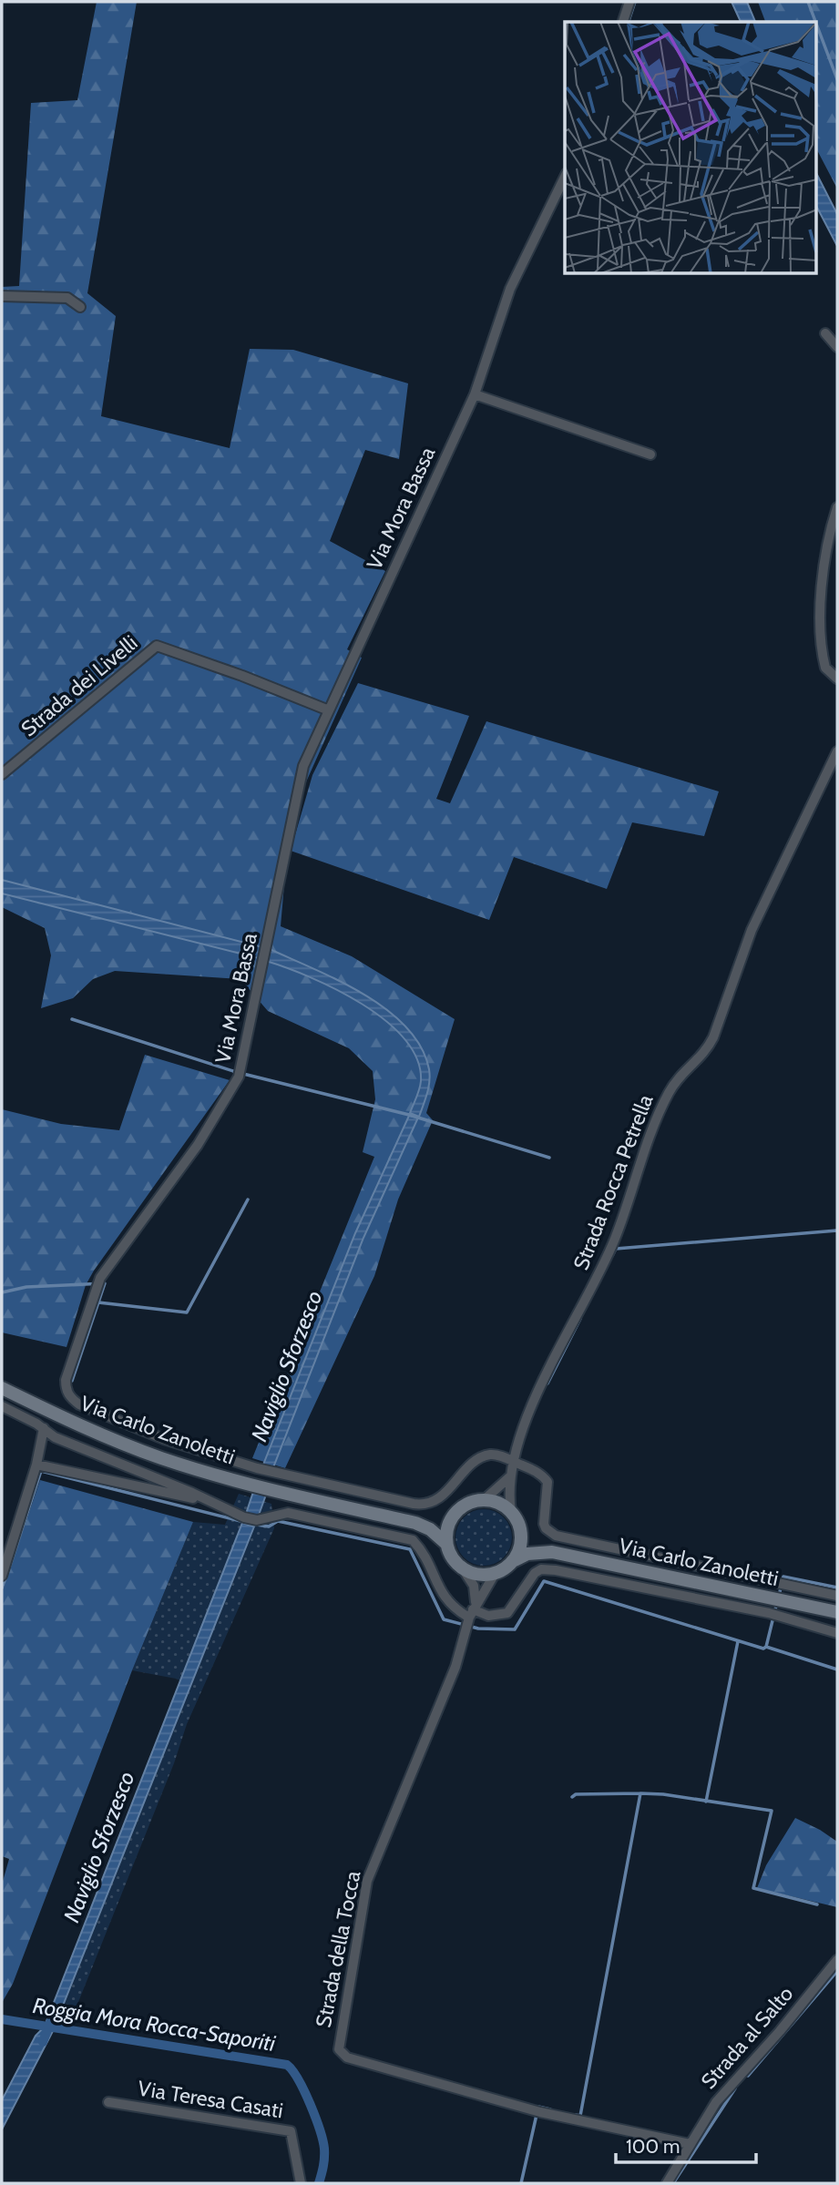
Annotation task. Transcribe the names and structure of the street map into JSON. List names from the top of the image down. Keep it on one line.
{"streets":{"main road":["Via Carlo Zanoletti"],"street":["Via Mora Bassa","Strada dei Livelli","Strada Rocca Petrella","Strada della Tocca","Strada al Salto","Via Teresa Casati"]},"crossings":[["Via Mora Bassa","Strada dei Livelli"],["Via Mora Bassa","Strada Rocca Petrella"],["Strada della Tocca","Strada al Salto"]],"water":["Naviglio Sforzesco","Roggia Mora Rocca-Saporiti"],"scale_bar":"100 m"}
